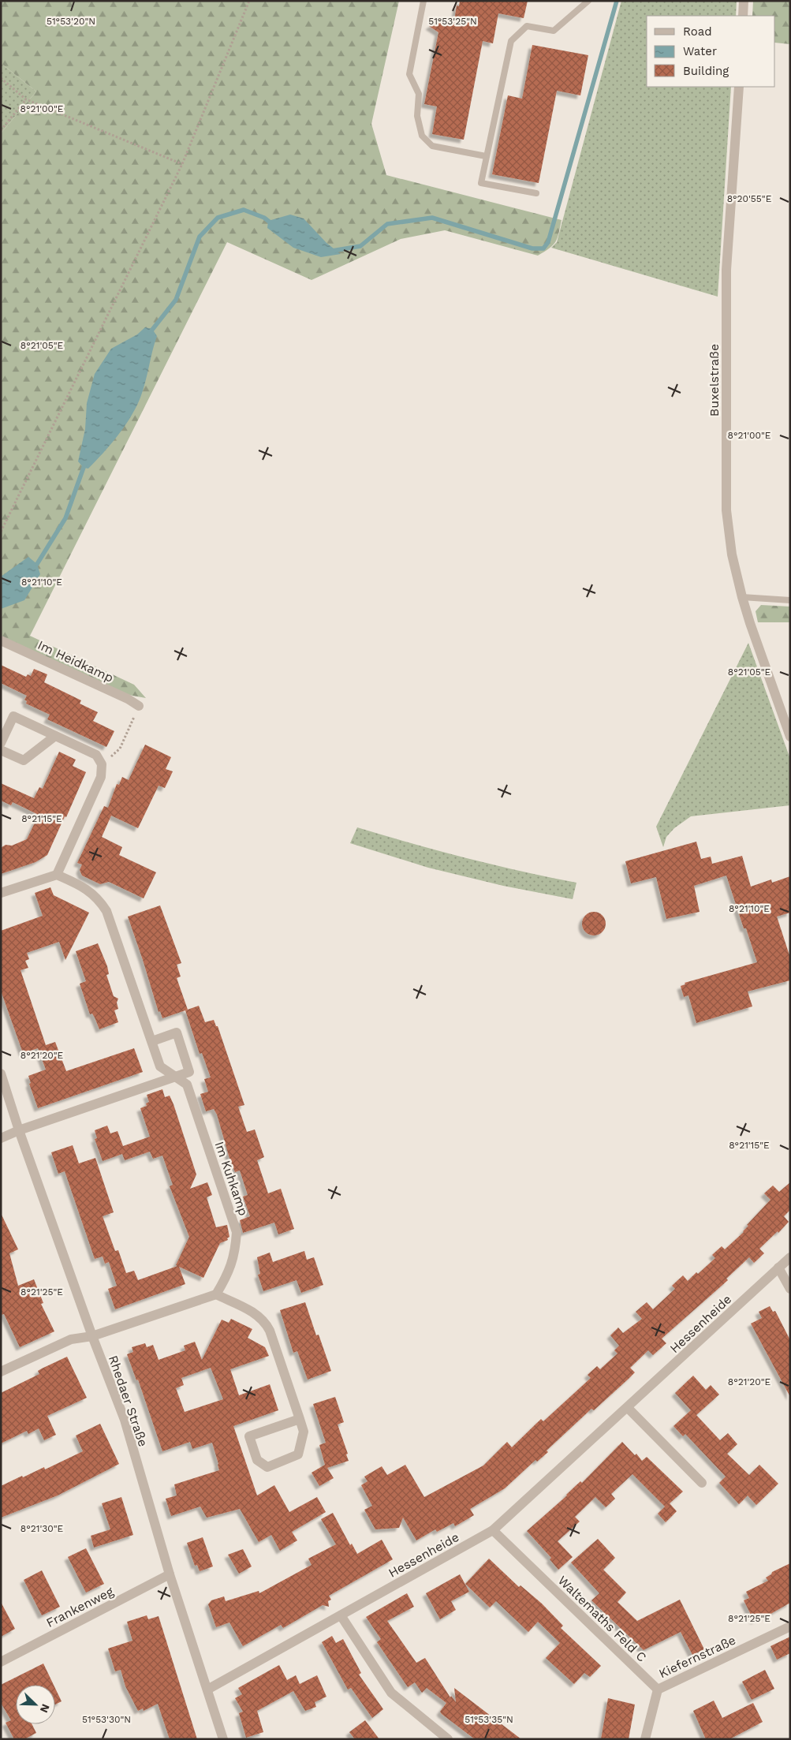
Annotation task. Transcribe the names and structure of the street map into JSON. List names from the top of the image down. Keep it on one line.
{"streets":{"street":["Buxelstraße","Im Heidkamp","Im Kuhkamp","Hessenheide","Rhedaer Straße","Frankenweg","Waltemaths Feld C","Kiefernstraße"]},"crossings":[["Hessenheide","Rhedaer Straße"],["Hessenheide","Waltemaths Feld C"],["Rhedaer Straße","Frankenweg"],["Waltemaths Feld C","Kiefernstraße"]],"legend":["Road","Water","Building"],"north":"bottom right","coordinates":["51°53'20\"N","51°53'25\"N","8°21'00\"E","8°20'55\"E","8°21'05\"E","8°21'10\"E","8°21'15\"E","8°21'20\"E","8°21'25\"E","8°21'30\"E","51°53'30\"N","51°53'35\"N"]}
